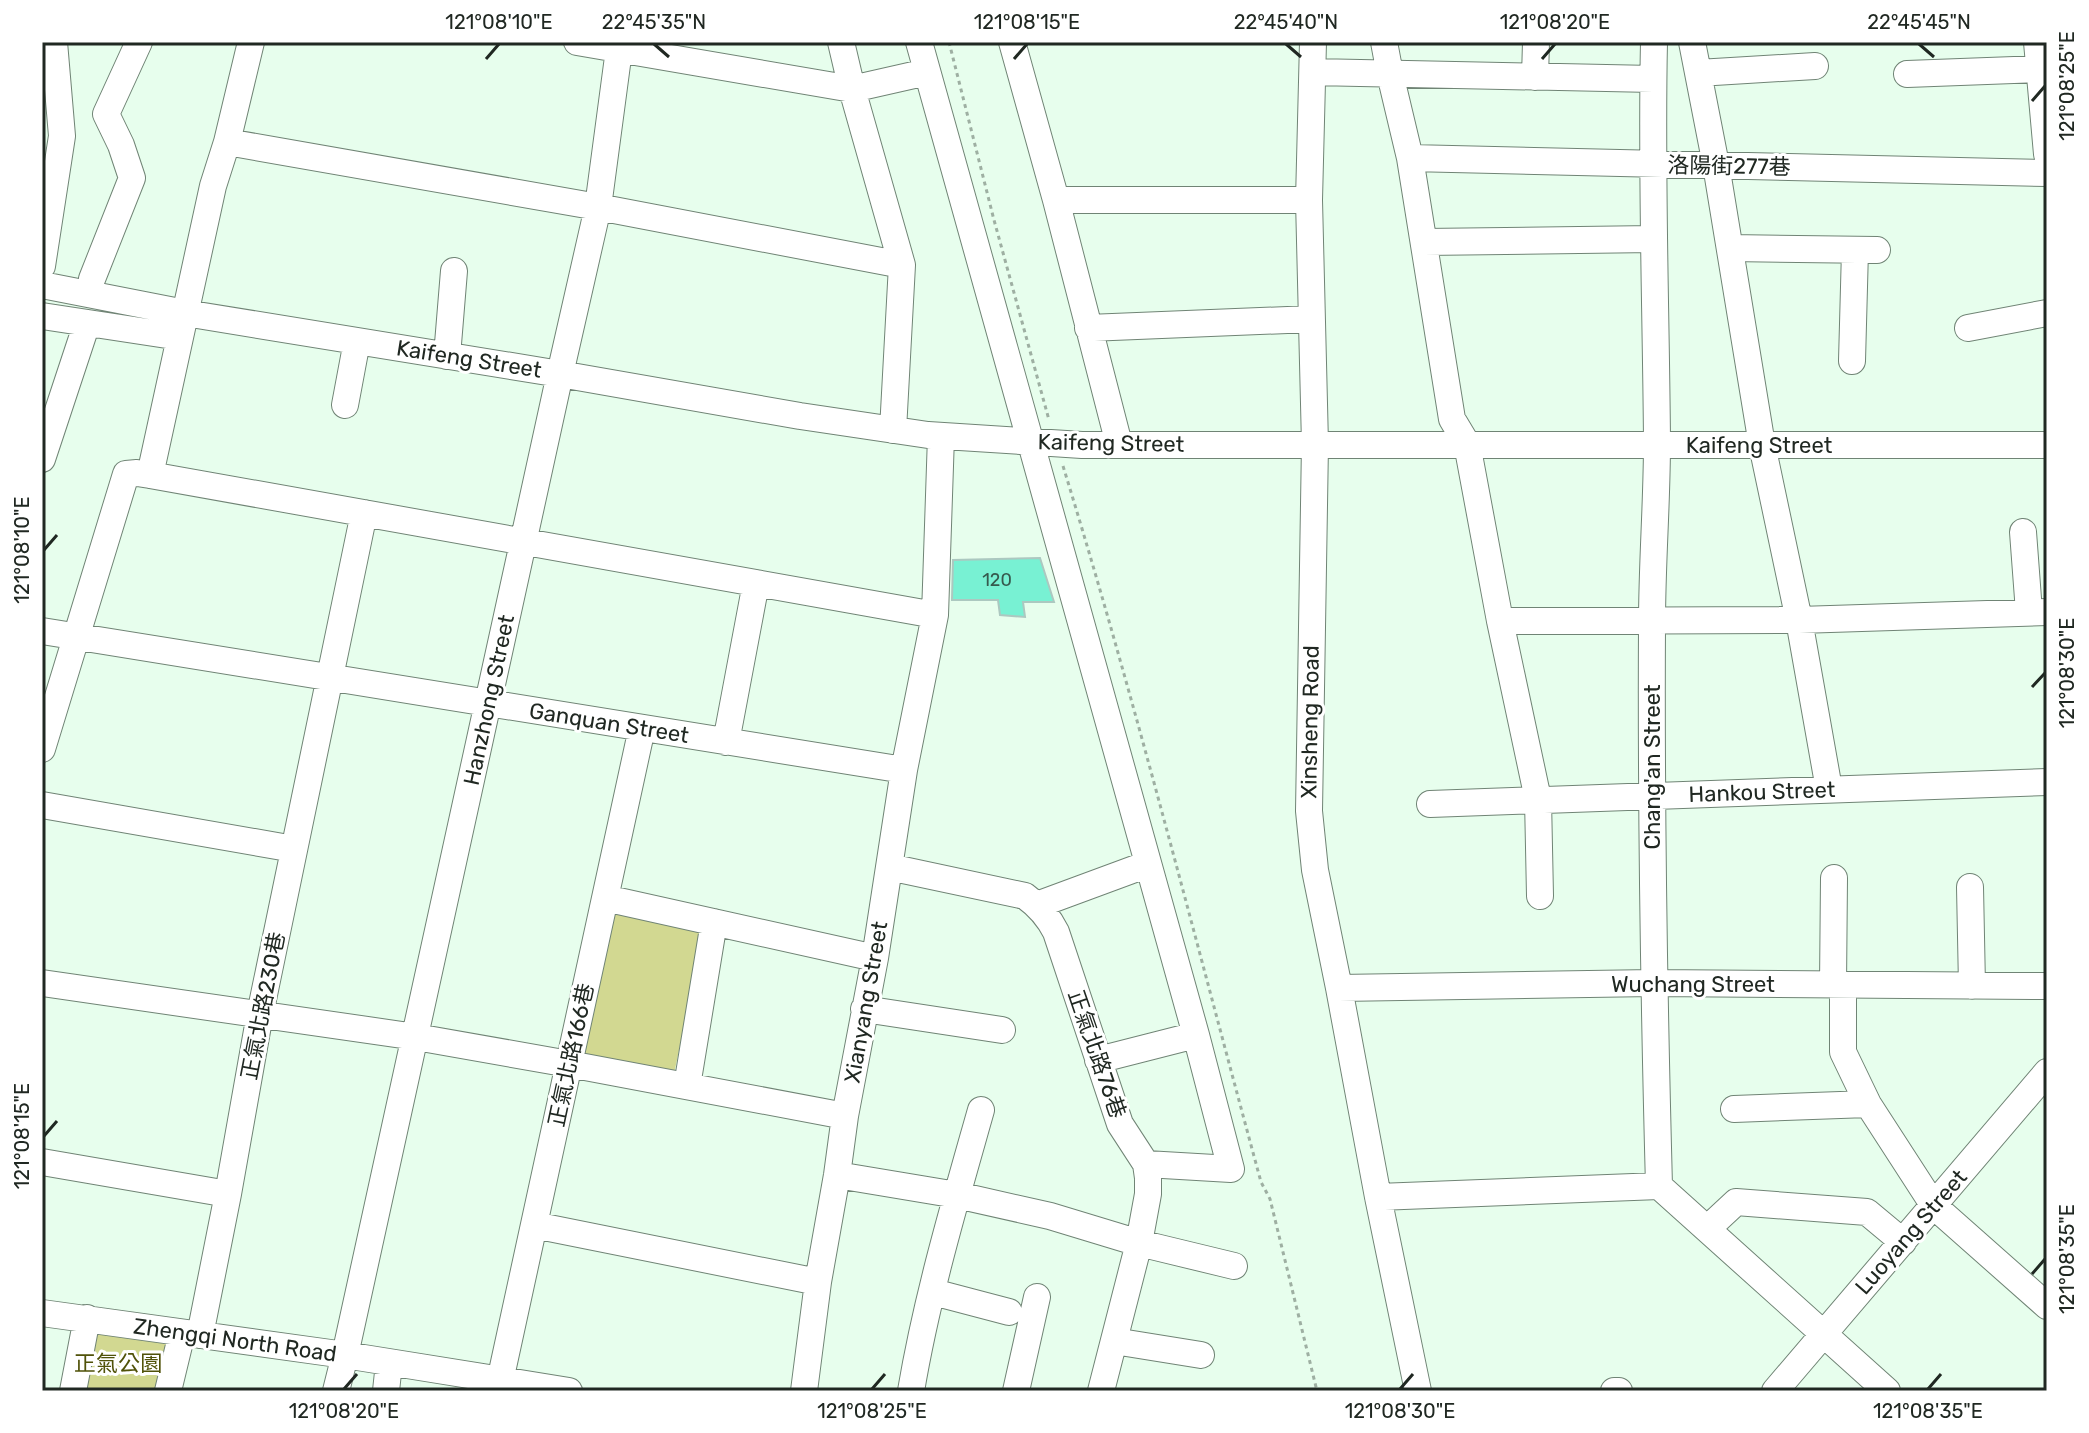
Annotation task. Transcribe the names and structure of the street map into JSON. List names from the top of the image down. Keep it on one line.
{"streets":{"street":["洛陽街277巷","Kaifeng Street","Hanzhong Street","Xinsheng Road","Ganquan Street","Chang'an Street","Hankou Street","Wuchang Street","Xianyang Street","正氣北路230巷","正氣北路76巷","正氣北路166巷","Luoyang Street","Zhengqi North Road"]},"crossings":[["洛陽街277巷","Chang'an Street"],["Kaifeng Street","Hanzhong Street"],["Kaifeng Street","Xinsheng Road"],["Kaifeng Street","Chang'an Street"],["Kaifeng Street","Xianyang Street"],["Hanzhong Street","Ganquan Street"],["Hanzhong Street","Zhengqi North Road"],["Xinsheng Road","Wuchang Street"],["Ganquan Street","Xianyang Street"],["Ganquan Street","正氣北路230巷"],["Ganquan Street","正氣北路166巷"],["Chang'an Street","Hankou Street"],["Chang'an Street","Wuchang Street"],["正氣北路230巷","Zhengqi North Road"],["正氣北路166巷","Zhengqi North Road"]],"parks":["正氣公園"],"house_numbers":["120"],"coordinates":["121°08'10\"E","22°45'35\"N","121°08'15\"E","22°45'40\"N","121°08'20\"E","22°45'45\"N","121°08'25\"E","121°08'30\"E","121°08'35\"E"]}
